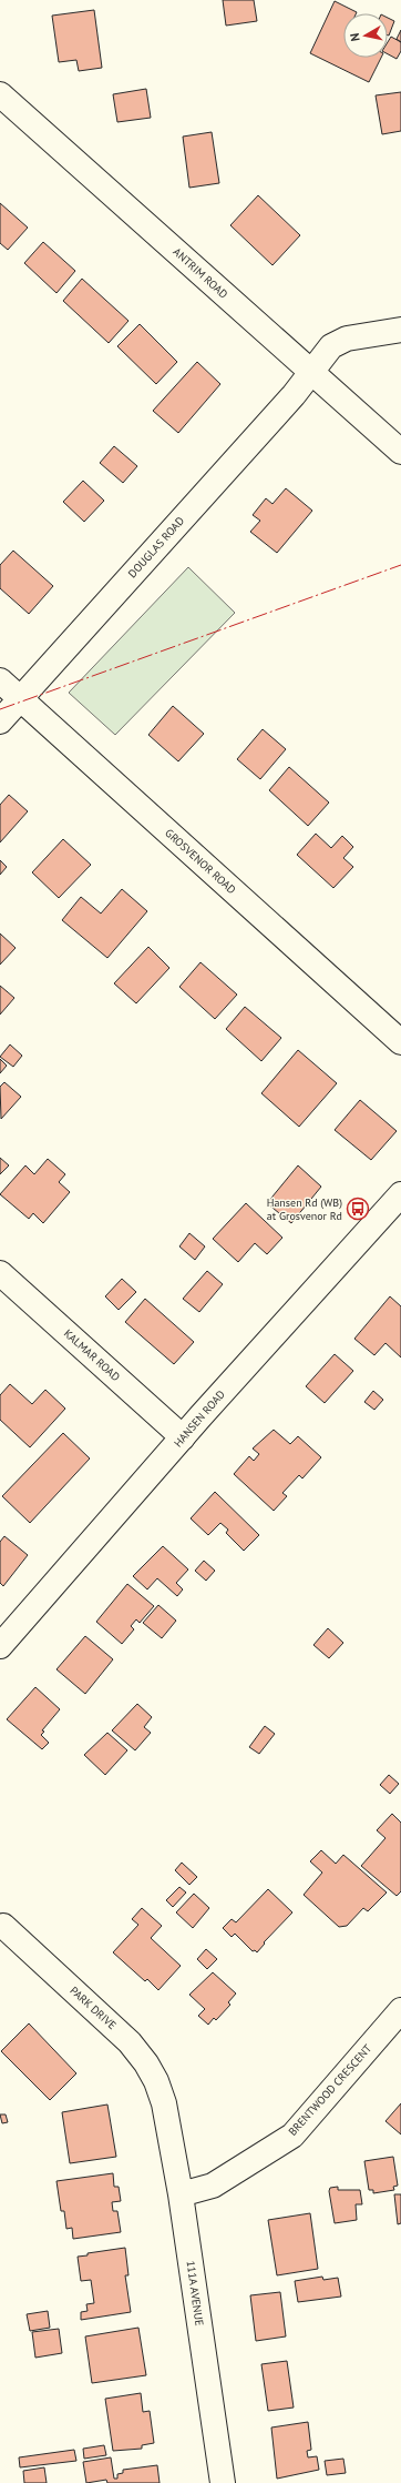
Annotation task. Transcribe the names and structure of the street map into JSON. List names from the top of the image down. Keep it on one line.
{"streets":{"street":["ANTRIM ROAD","DOUGLAS ROAD","GROSVENOR ROAD","KALMAR ROAD","HANSEN ROAD","PARK DRIVE","BRENTWOOD CRESCENT","111A AVENUE"]},"crossings":[["ANTRIM ROAD","DOUGLAS ROAD"],["DOUGLAS ROAD","GROSVENOR ROAD"],["KALMAR ROAD","HANSEN ROAD"],["PARK DRIVE","111A AVENUE"],["BRENTWOOD CRESCENT","111A AVENUE"]],"places":{"bus stop":["Hansen Rd (WB) at Grosvenor Rd"]},"north":"left"}
